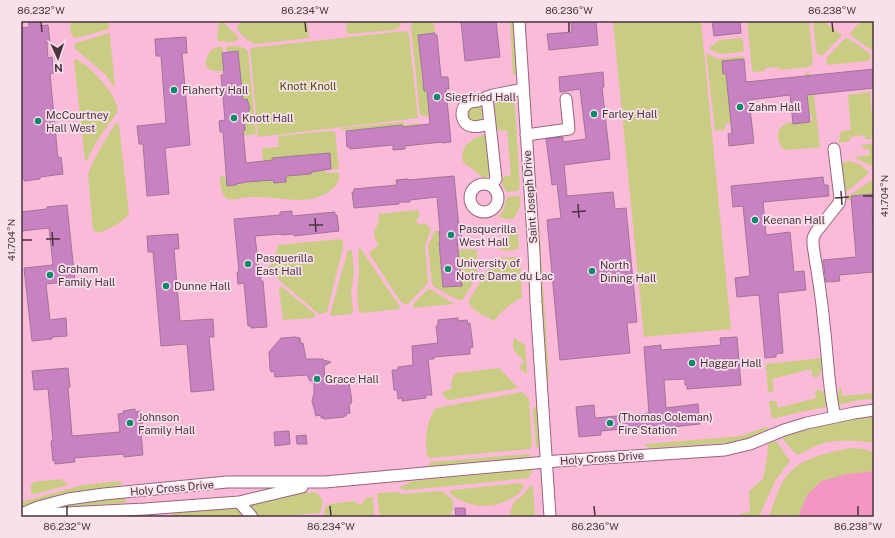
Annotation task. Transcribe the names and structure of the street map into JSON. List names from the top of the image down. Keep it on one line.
{"streets":{"street":["Saint Joseph Drive","Holy Cross Drive"]},"crossings":[["Saint Joseph Drive","Holy Cross Drive"]],"parks":["Knott Knoll"],"places":["Flaherty Hall","Siegfried Hall","Zahm Hall","Farley Hall","Knott Hall","McCourtney Hall West","Keenan Hall","Pasquerilla West Hall","Pasquerilla East Hall","University of Notre Dame du Lac","North Dining Hall","Graham Family Hall","Dunne Hall","Haggar Hall","Grace Hall","Johnson Family Hall","(Thomas Coleman) Fire Station"],"north":"bottom","coordinates":["86.232°W","86.234°W","86.236°W","86.238°W","41.704°N"]}
